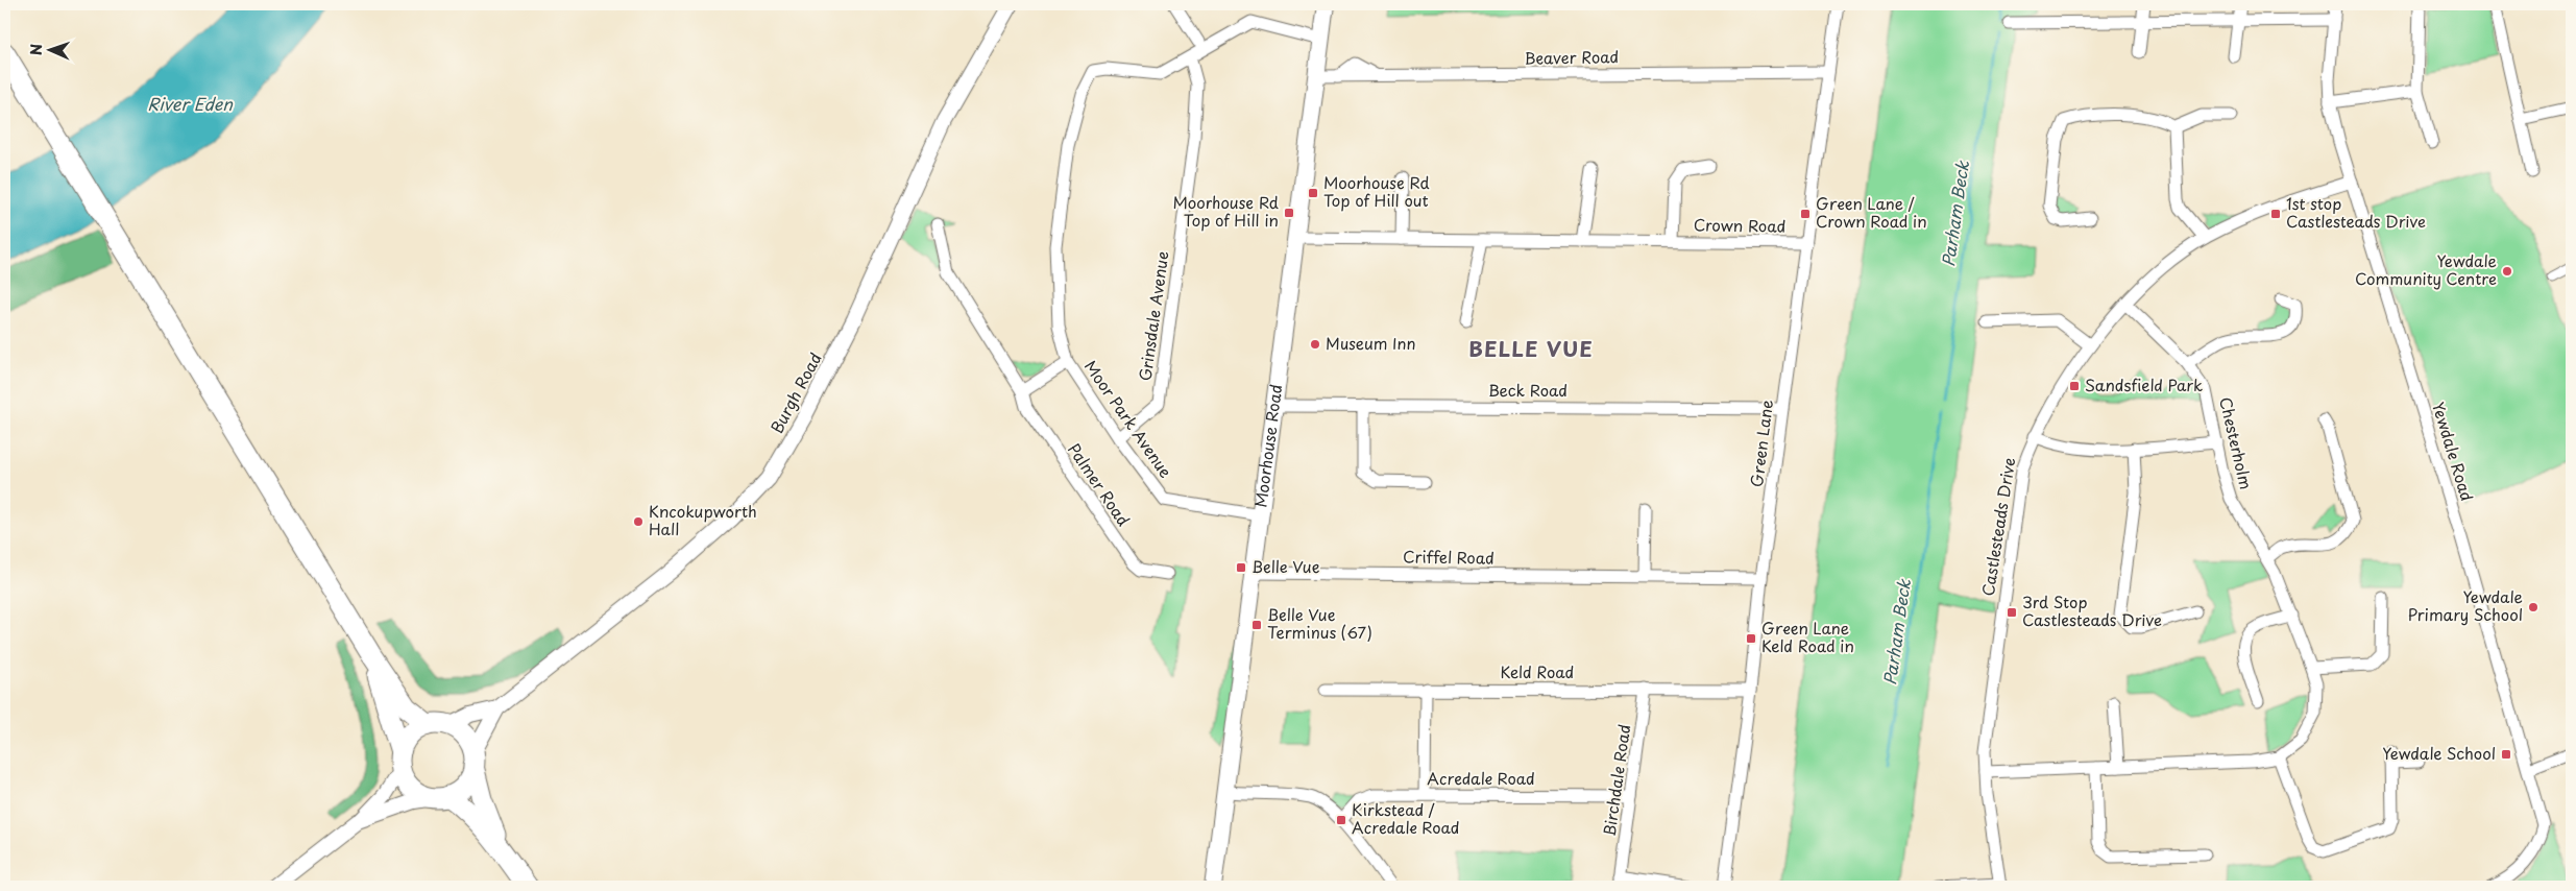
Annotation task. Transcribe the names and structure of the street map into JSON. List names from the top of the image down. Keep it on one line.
{"streets":{"main road":["Moorhouse Road"],"street":["Beaver Road","Crown Road","Grinsdale Avenue","Beck Road","Burgh Road","Moor Park Avenue","Green Lane","Chesterholm","Yewdale Road","Palmer Road","Castlesteads Drive","Criffel Road","Keld Road","Acredale Road","Birchdale Road"]},"crossings":[["Beaver Road","Green Lane"],["Beaver Road","Moorhouse Road"],["Crown Road","Green Lane"],["Crown Road","Moorhouse Road"],["Grinsdale Avenue","Moor Park Avenue"],["Beck Road","Green Lane"],["Beck Road","Moorhouse Road"],["Moor Park Avenue","Moorhouse Road"],["Green Lane","Criffel Road"],["Green Lane","Keld Road"],["Chesterholm","Castlesteads Drive"],["Moorhouse Road","Criffel Road"],["Yewdale Road","Castlesteads Drive"],["Keld Road","Birchdale Road"],["Acredale Road","Birchdale Road"]],"districts":["BELLE VUE"],"water":["River Eden","Parham Beck"],"places":{"transit":["Moorhouse Rd Top of Hill out","Moorhouse Rd Top of Hill in","Green Lane / Crown Road in","1st stop Castlesteads Drive","Sandsfield Park","Belle Vue","3rd Stop Castlesteads Drive","Belle Vue Terminus (67)","Green Lane Keld Road in","Yewdale School","Kirkstead / Acredale Road"],"other":["Yewdale Community Centre","Museum Inn","Kncokupworth Hall","Yewdale Primary School"]},"north":"left"}
